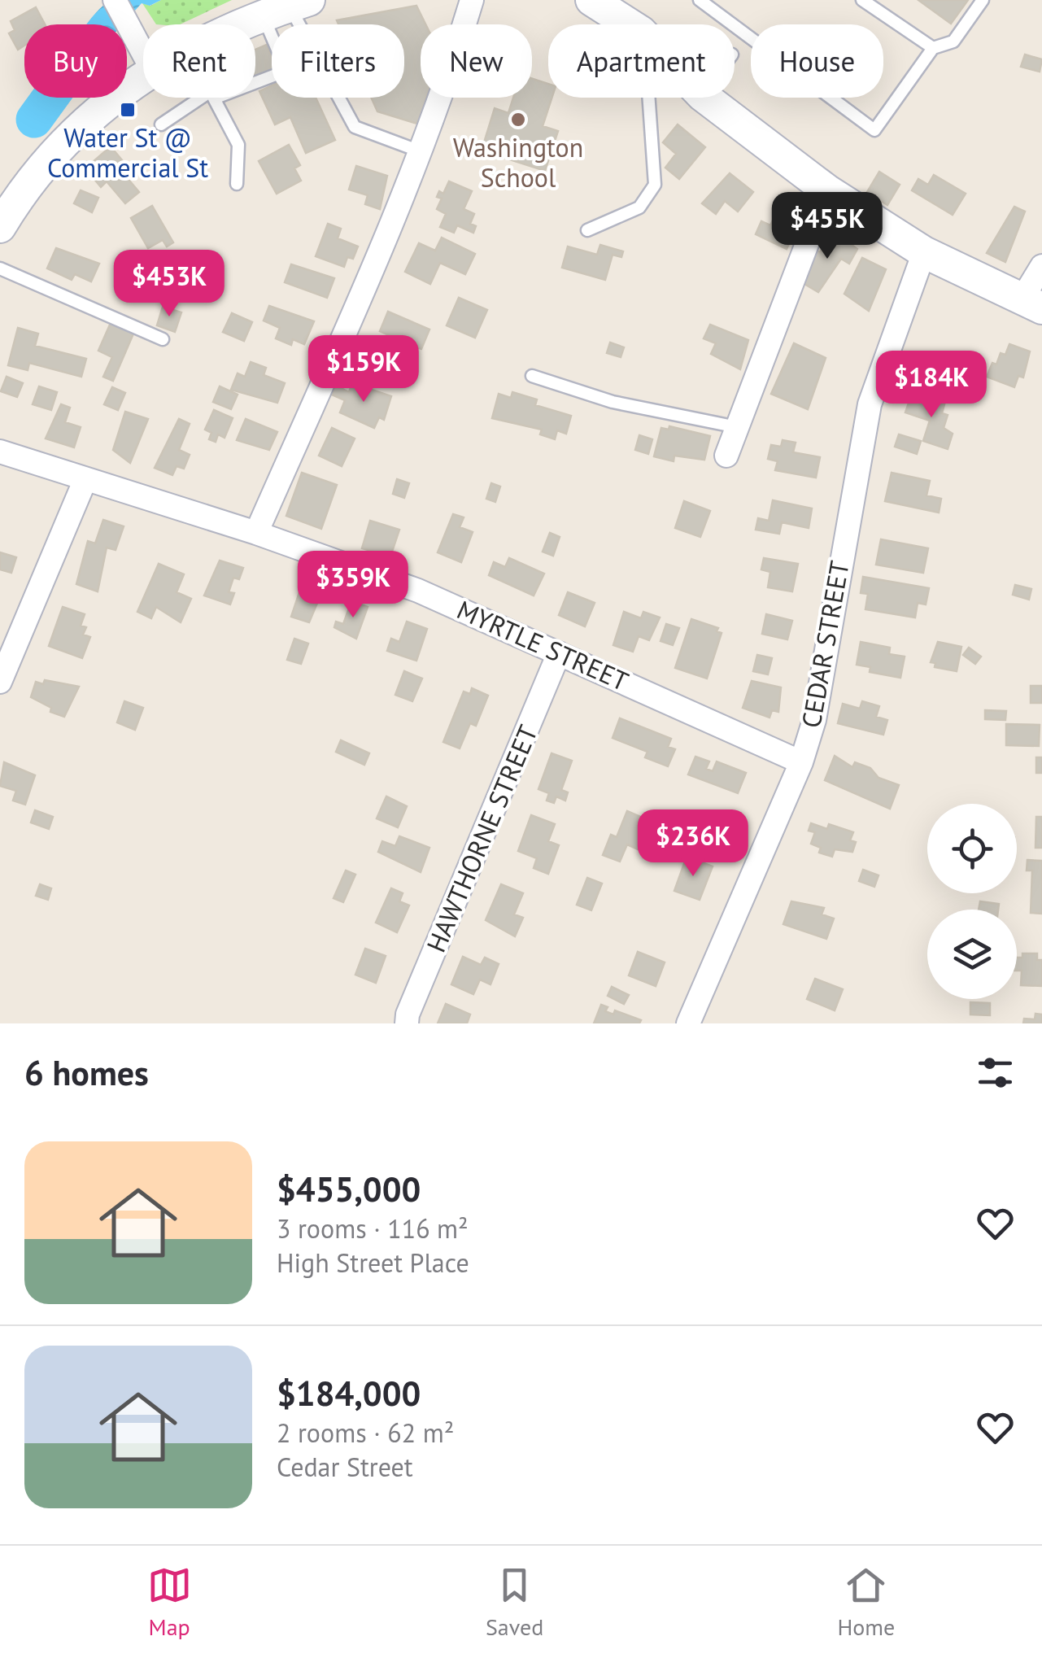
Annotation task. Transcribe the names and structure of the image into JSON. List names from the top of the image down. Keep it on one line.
{"streets":{"street":["CEDAR STREET","MYRTLE STREET","HAWTHORNE STREET"]},"crossings":[["CEDAR STREET","MYRTLE STREET"],["MYRTLE STREET","HAWTHORNE STREET"]],"places":{"transit":["Water St @ Commercial St"],"other":["Washington School"]},"page":{"chip":["Buy","Rent","Filters","New","Apartment","House"],"price":["$455K","$453K","$159K","$184K","$359K","$236K"],"heading":"6 homes","list":[{"name":"$455,000","note":"3 rooms · 116 m² · High Street Place"},{"name":"$184,000","note":"2 rooms · 62 m² · Cedar Street"}],"tabs":["Map","Saved","Home"]}}
